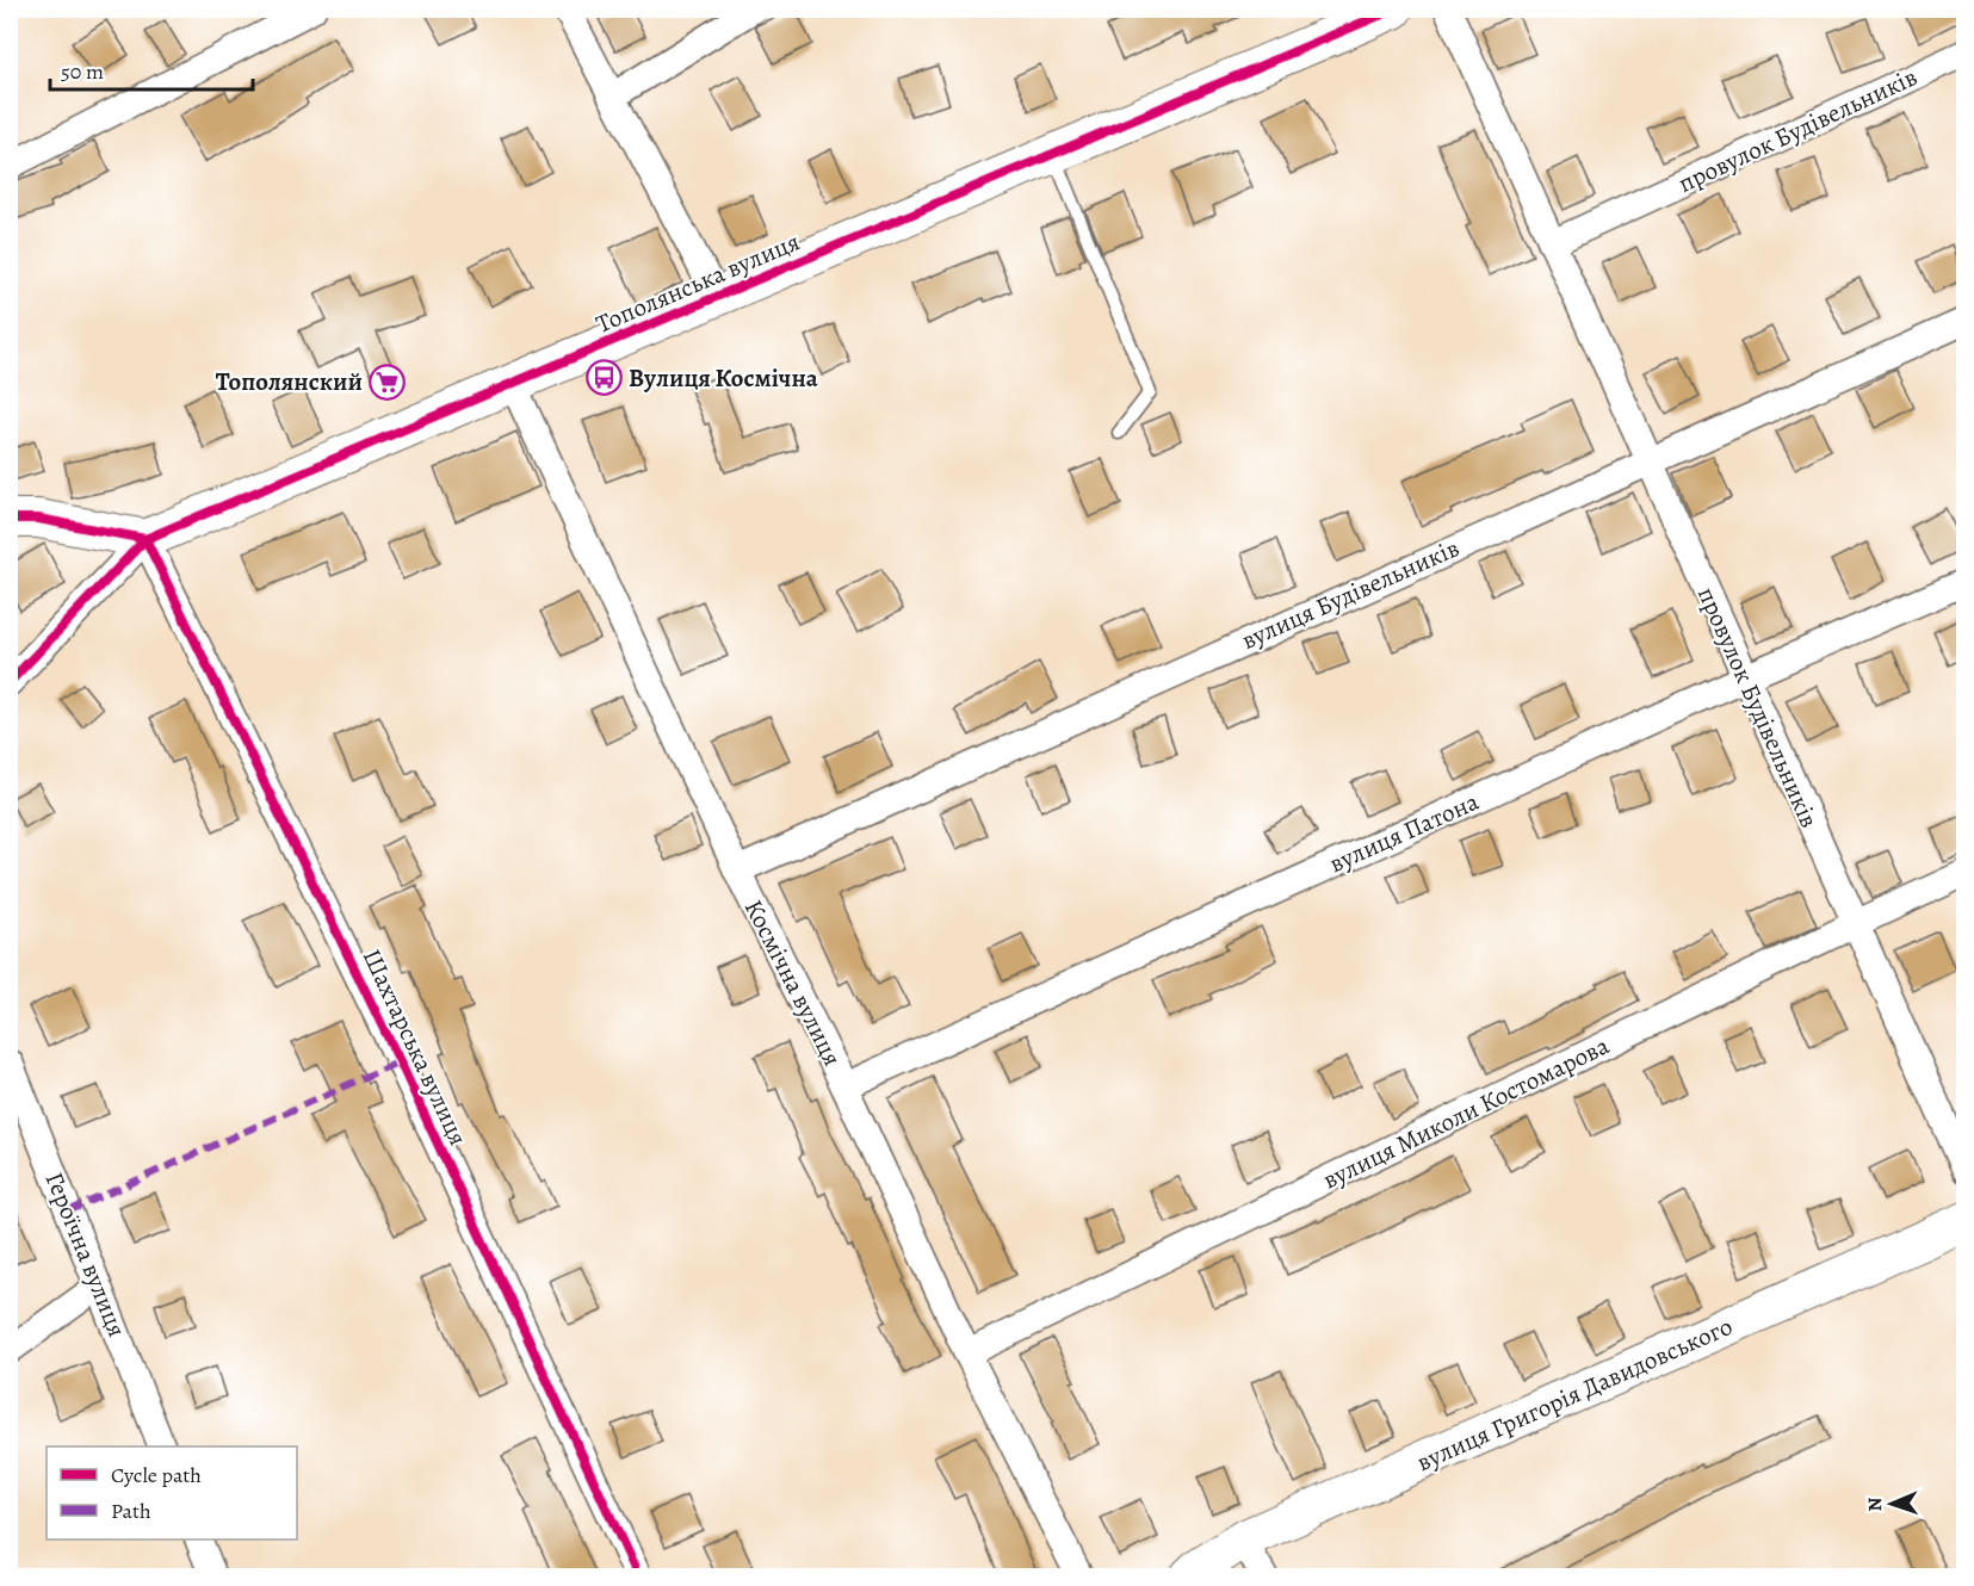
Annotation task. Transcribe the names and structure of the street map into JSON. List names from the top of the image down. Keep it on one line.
{"streets":{"street":["провулок Будівельників","Тополянська вулиця","вулиця Будівельників","вулиця Патона","Космічна вулиця","Шахтарська вулиця","вулиця Миколи Костомарова","Героїчна вулиця","вулиця Григорія Давидовського"]},"crossings":[["провулок Будівельників","вулиця Будівельників"],["провулок Будівельників","вулиця Патона"],["провулок Будівельників","вулиця Миколи Костомарова"],["Тополянська вулиця","Космічна вулиця"],["Тополянська вулиця","Шахтарська вулиця"],["вулиця Будівельників","Космічна вулиця"],["вулиця Патона","Космічна вулиця"],["Космічна вулиця","вулиця Миколи Костомарова"]],"places":{"bus stop":["Вулиця Космічна"],"supermarket":["Тополянский"]},"legend":["Cycle path","Path"],"scale_bar":"50 m","north":"left"}
